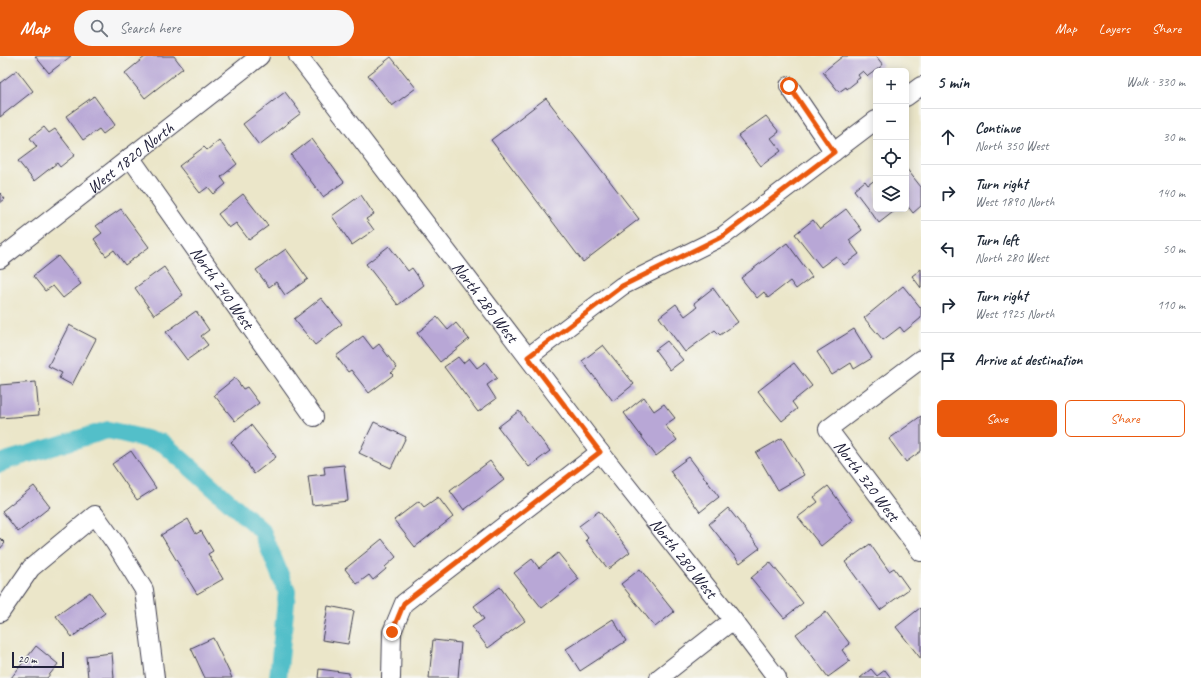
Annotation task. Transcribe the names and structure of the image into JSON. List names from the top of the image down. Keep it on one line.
{"streets":{"street":["West 1820 North","North 240 West","North 280 West","North 320 West"]},"crossings":[["West 1820 North","North 240 West"]],"scale_bar":"20 m","page":{"header":"Map","search":"Search here","nav":["Map","Layers","Share"],"heading":["5 min","Walk · 330 m"],"map_buttons":["+","−"],"list":[["Continue","North 350 West","30 m"],["Turn right","West 1890 North","140 m"],["Turn left","North 280 West","50 m"],["Turn right","West 1925 North","110 m"],"Arrive at destination"],"buttons":["Save","Share"],"scale":"20 m"}}
